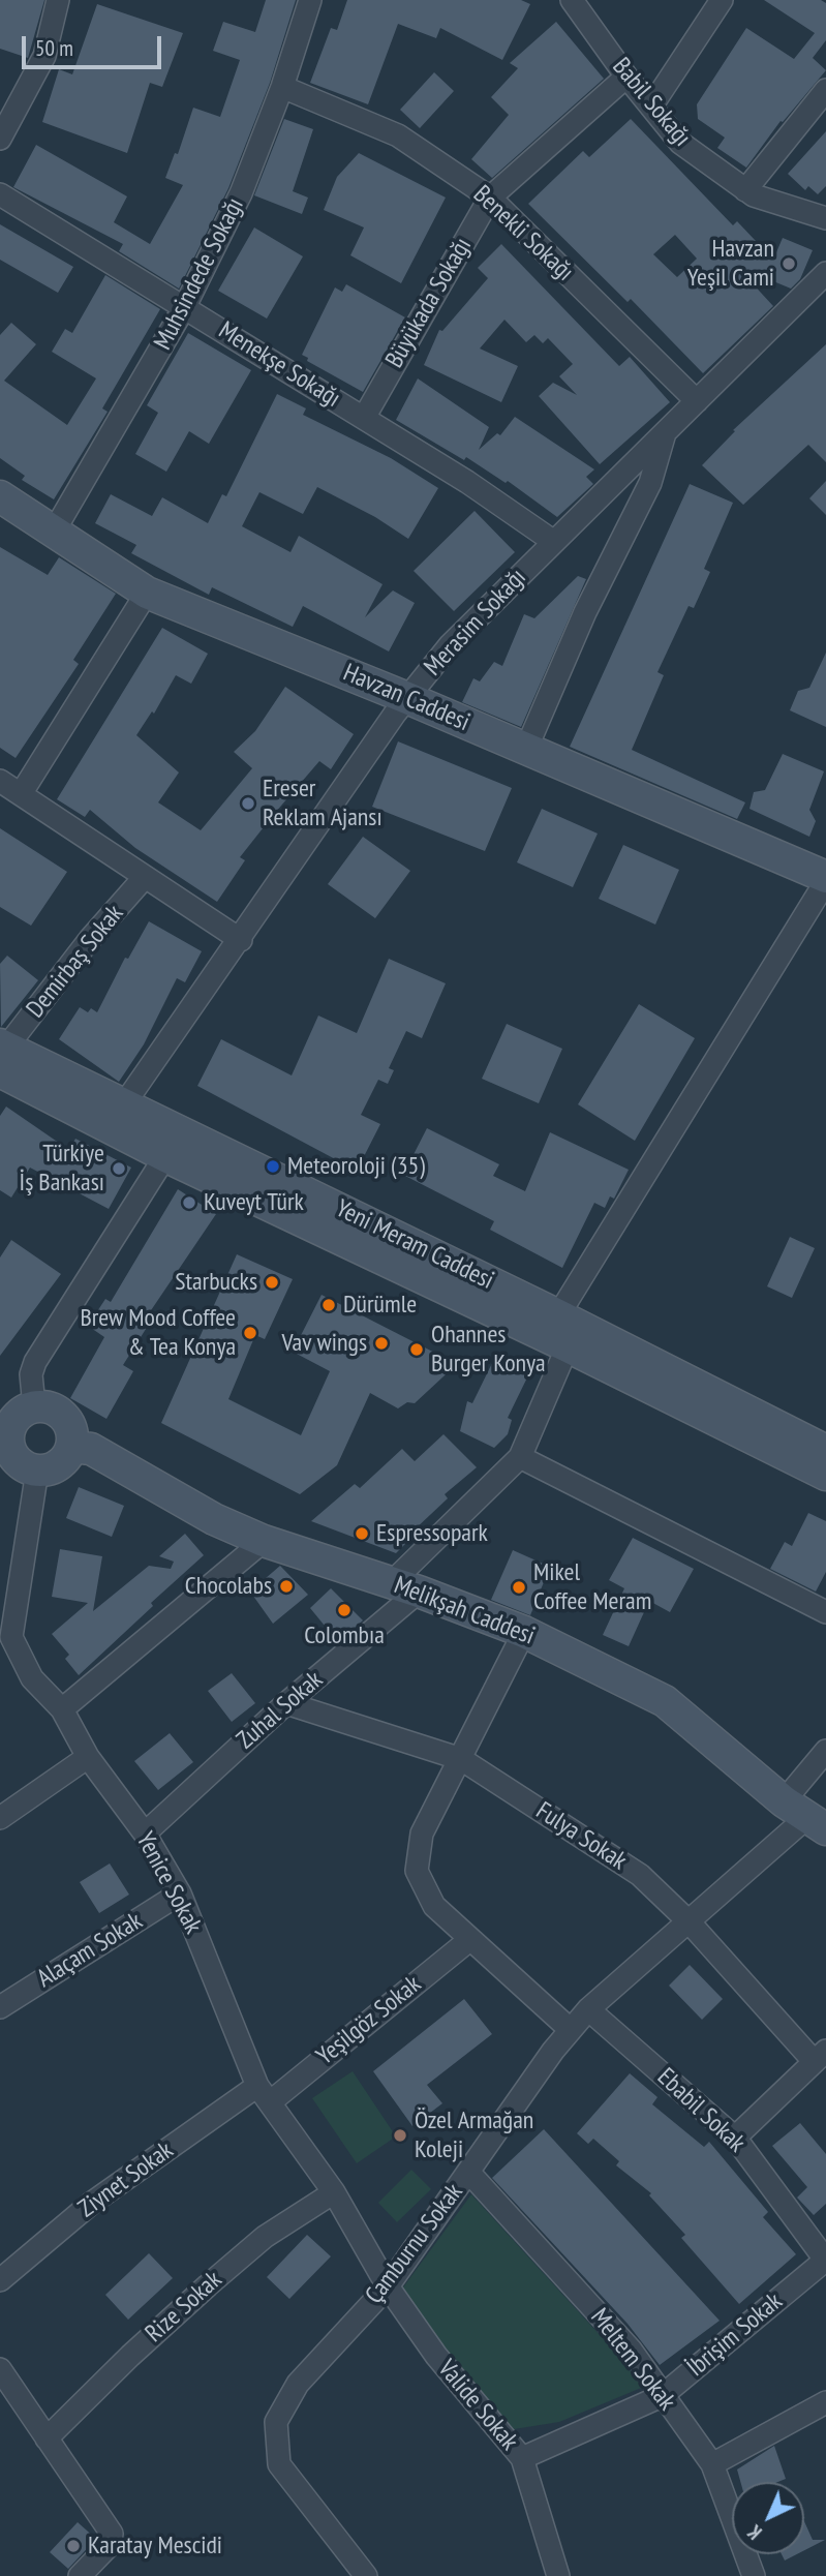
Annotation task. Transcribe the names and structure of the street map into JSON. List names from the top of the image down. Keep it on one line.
{"streets":{"street":["Babil Sokağı","Benekli Sokağı","Muhsindede Sokağı","Büyükada Sokağı","Menekşe Sokağı","Merasim Sokağı","Havzan Caddesi","Demirbaş Sokak","Yeni Meram Caddesi","Melikşah Caddesi","Zuhal Sokak","Fulya Sokak","Yenice Sokak","Alaçam Sokak","Yeşilgöz Sokak","Ebabil Sokak","Ziynet Sokak","Çamburnu Sokak","Rize Sokak","İbrişim Sokak","Meltem Sokak","Valide Sokak"]},"crossings":[["Babil Sokağı","Büyükada Sokağı"],["Benekli Sokağı","Muhsindede Sokağı"],["Benekli Sokağı","Büyükada Sokağı"],["Benekli Sokağı","Merasim Sokağı"],["Muhsindede Sokağı","Menekşe Sokağı"],["Muhsindede Sokağı","Havzan Caddesi"],["Büyükada Sokağı","Menekşe Sokağı"],["Menekşe Sokağı","Merasim Sokağı"],["Merasim Sokağı","Havzan Caddesi"],["Merasim Sokağı","Yeni Meram Caddesi"],["Demirbaş Sokak","Yeni Meram Caddesi"],["Melikşah Caddesi","Zuhal Sokak"],["Melikşah Caddesi","Yenice Sokak"],["Melikşah Caddesi","Çamburnu Sokak"],["Zuhal Sokak","Fulya Sokak"],["Zuhal Sokak","Yenice Sokak"],["Fulya Sokak","Çamburnu Sokak"],["Yenice Sokak","Alaçam Sokak"],["Yenice Sokak","Yeşilgöz Sokak"],["Yenice Sokak","Ziynet Sokak"],["Yenice Sokak","Çamburnu Sokak"],["Yenice Sokak","Rize Sokak"],["Yenice Sokak","Valide Sokak"],["Yeşilgöz Sokak","Ziynet Sokak"],["Ebabil Sokak","Çamburnu Sokak"],["Ebabil Sokak","İbrişim Sokak"],["Çamburnu Sokak","Meltem Sokak"],["Çamburnu Sokak","Valide Sokak"],["İbrişim Sokak","Meltem Sokak"],["İbrişim Sokak","Valide Sokak"]],"places":["Havzan Yeşil Cami","Ereser Reklam Ajansı","Meteoroloji (35)","Türkiye İş Bankası","Kuveyt Türk","Starbucks","Dürümle","Brew Mood Coffee & Tea Konya","Vav wings","Ohannes Burger Konya","Espressopark","Chocolabs","Mikel Coffee Meram","Colombıa","Özel Armağan Koleji","Karatay Mescidi"],"scale_bar":"50 m","north":"bottom left"}
